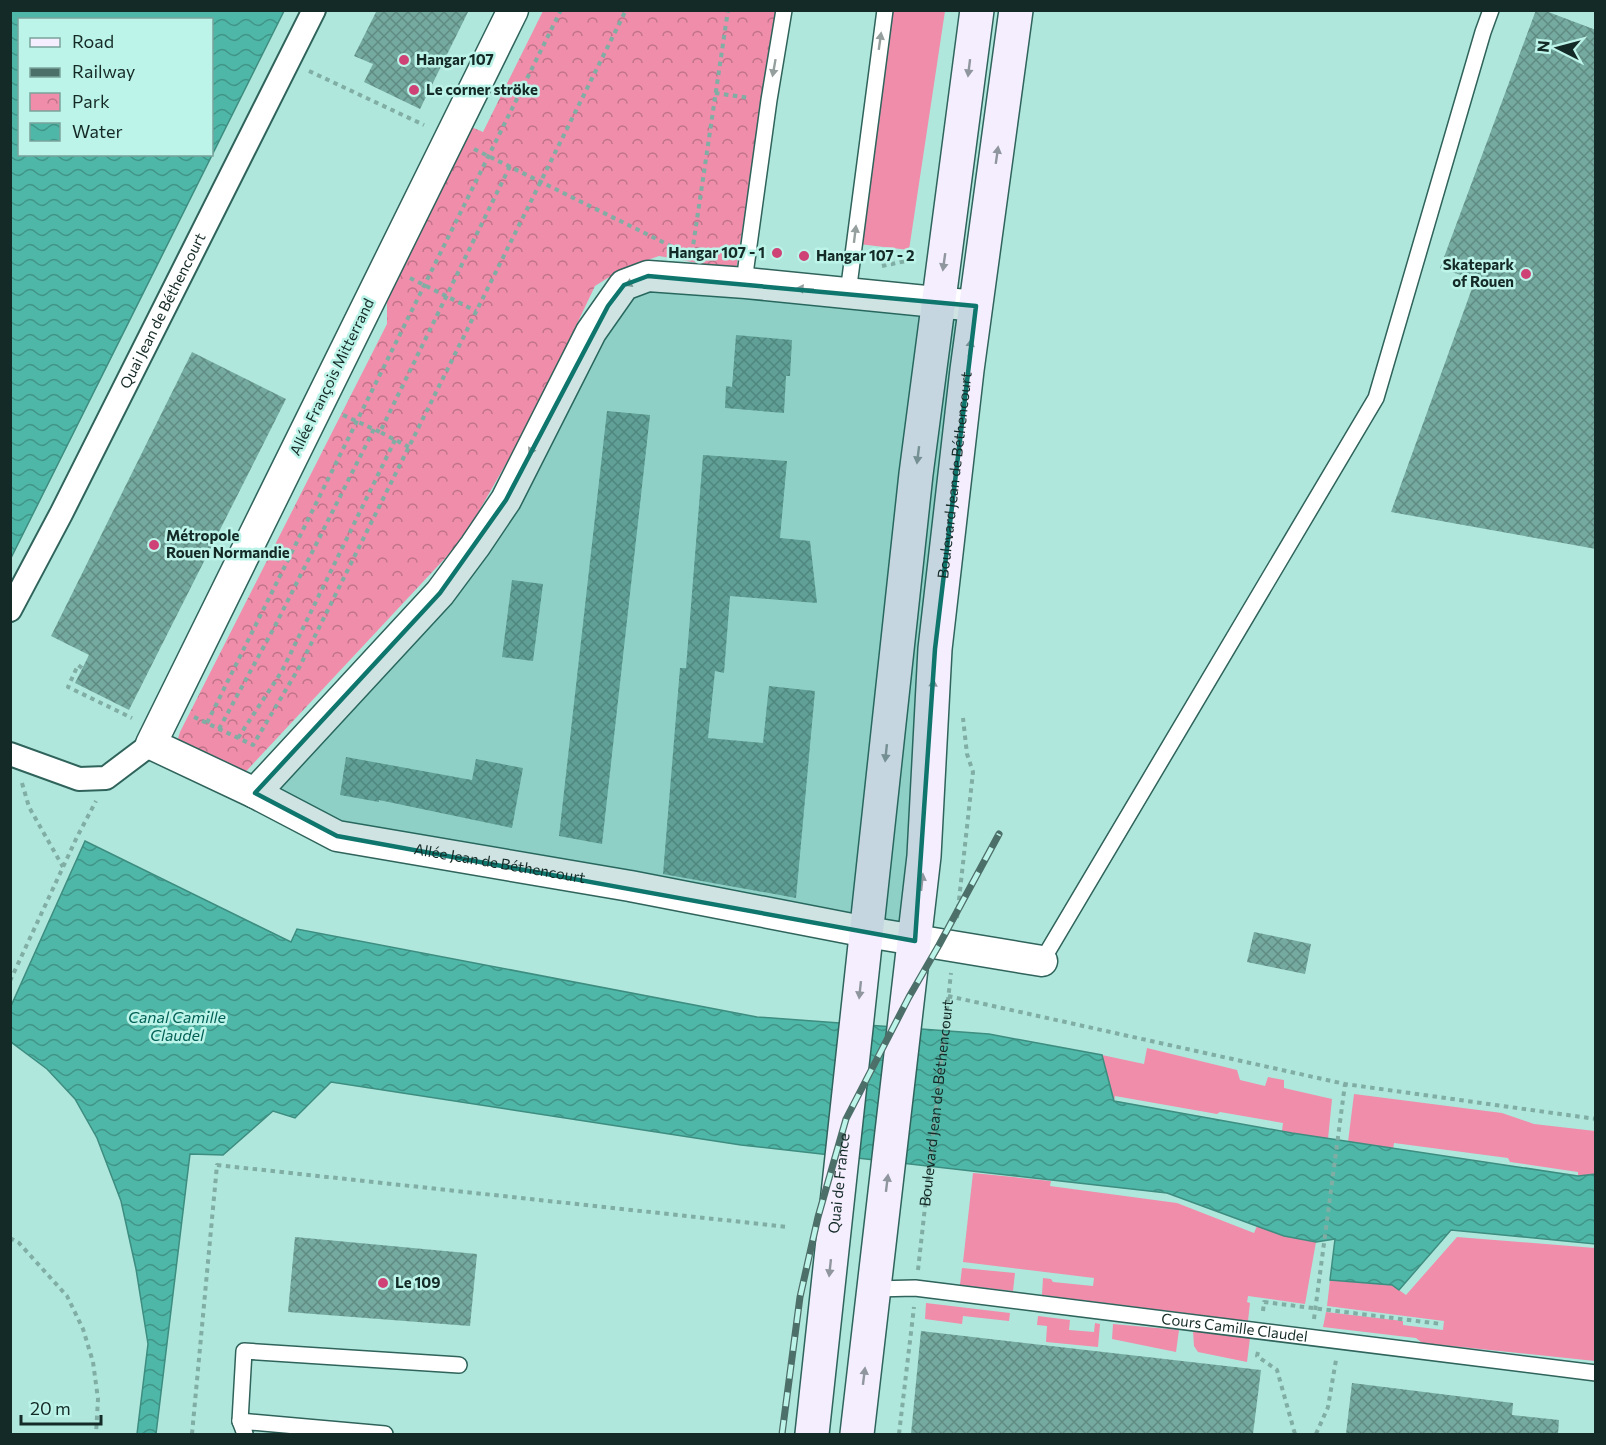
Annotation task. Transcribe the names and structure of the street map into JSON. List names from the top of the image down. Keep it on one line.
{"streets":{"main road":["Boulevard Jean de Béthencourt","Quai de France"],"street":["Quai Jean de Béthencourt","Allée François Mitterrand","Allée Jean de Béthencourt"],"lane":["Cours Camille Claudel"]},"crossings":[["Allée François Mitterrand","Allée Jean de Béthencourt"],["Boulevard Jean de Béthencourt","Cours Camille Claudel"],["Allée Jean de Béthencourt","Quai de France"]],"water":["Canal Camille Claudel"],"places":["Hangar 107","Le corner ströke","Hangar 107 - 1","Hangar 107 - 2","Skatepark of Rouen","Métropole Rouen Normandie","Le 109"],"legend":["Road","Railway","Park","Water"],"scale_bar":"20 m","north":"left"}
